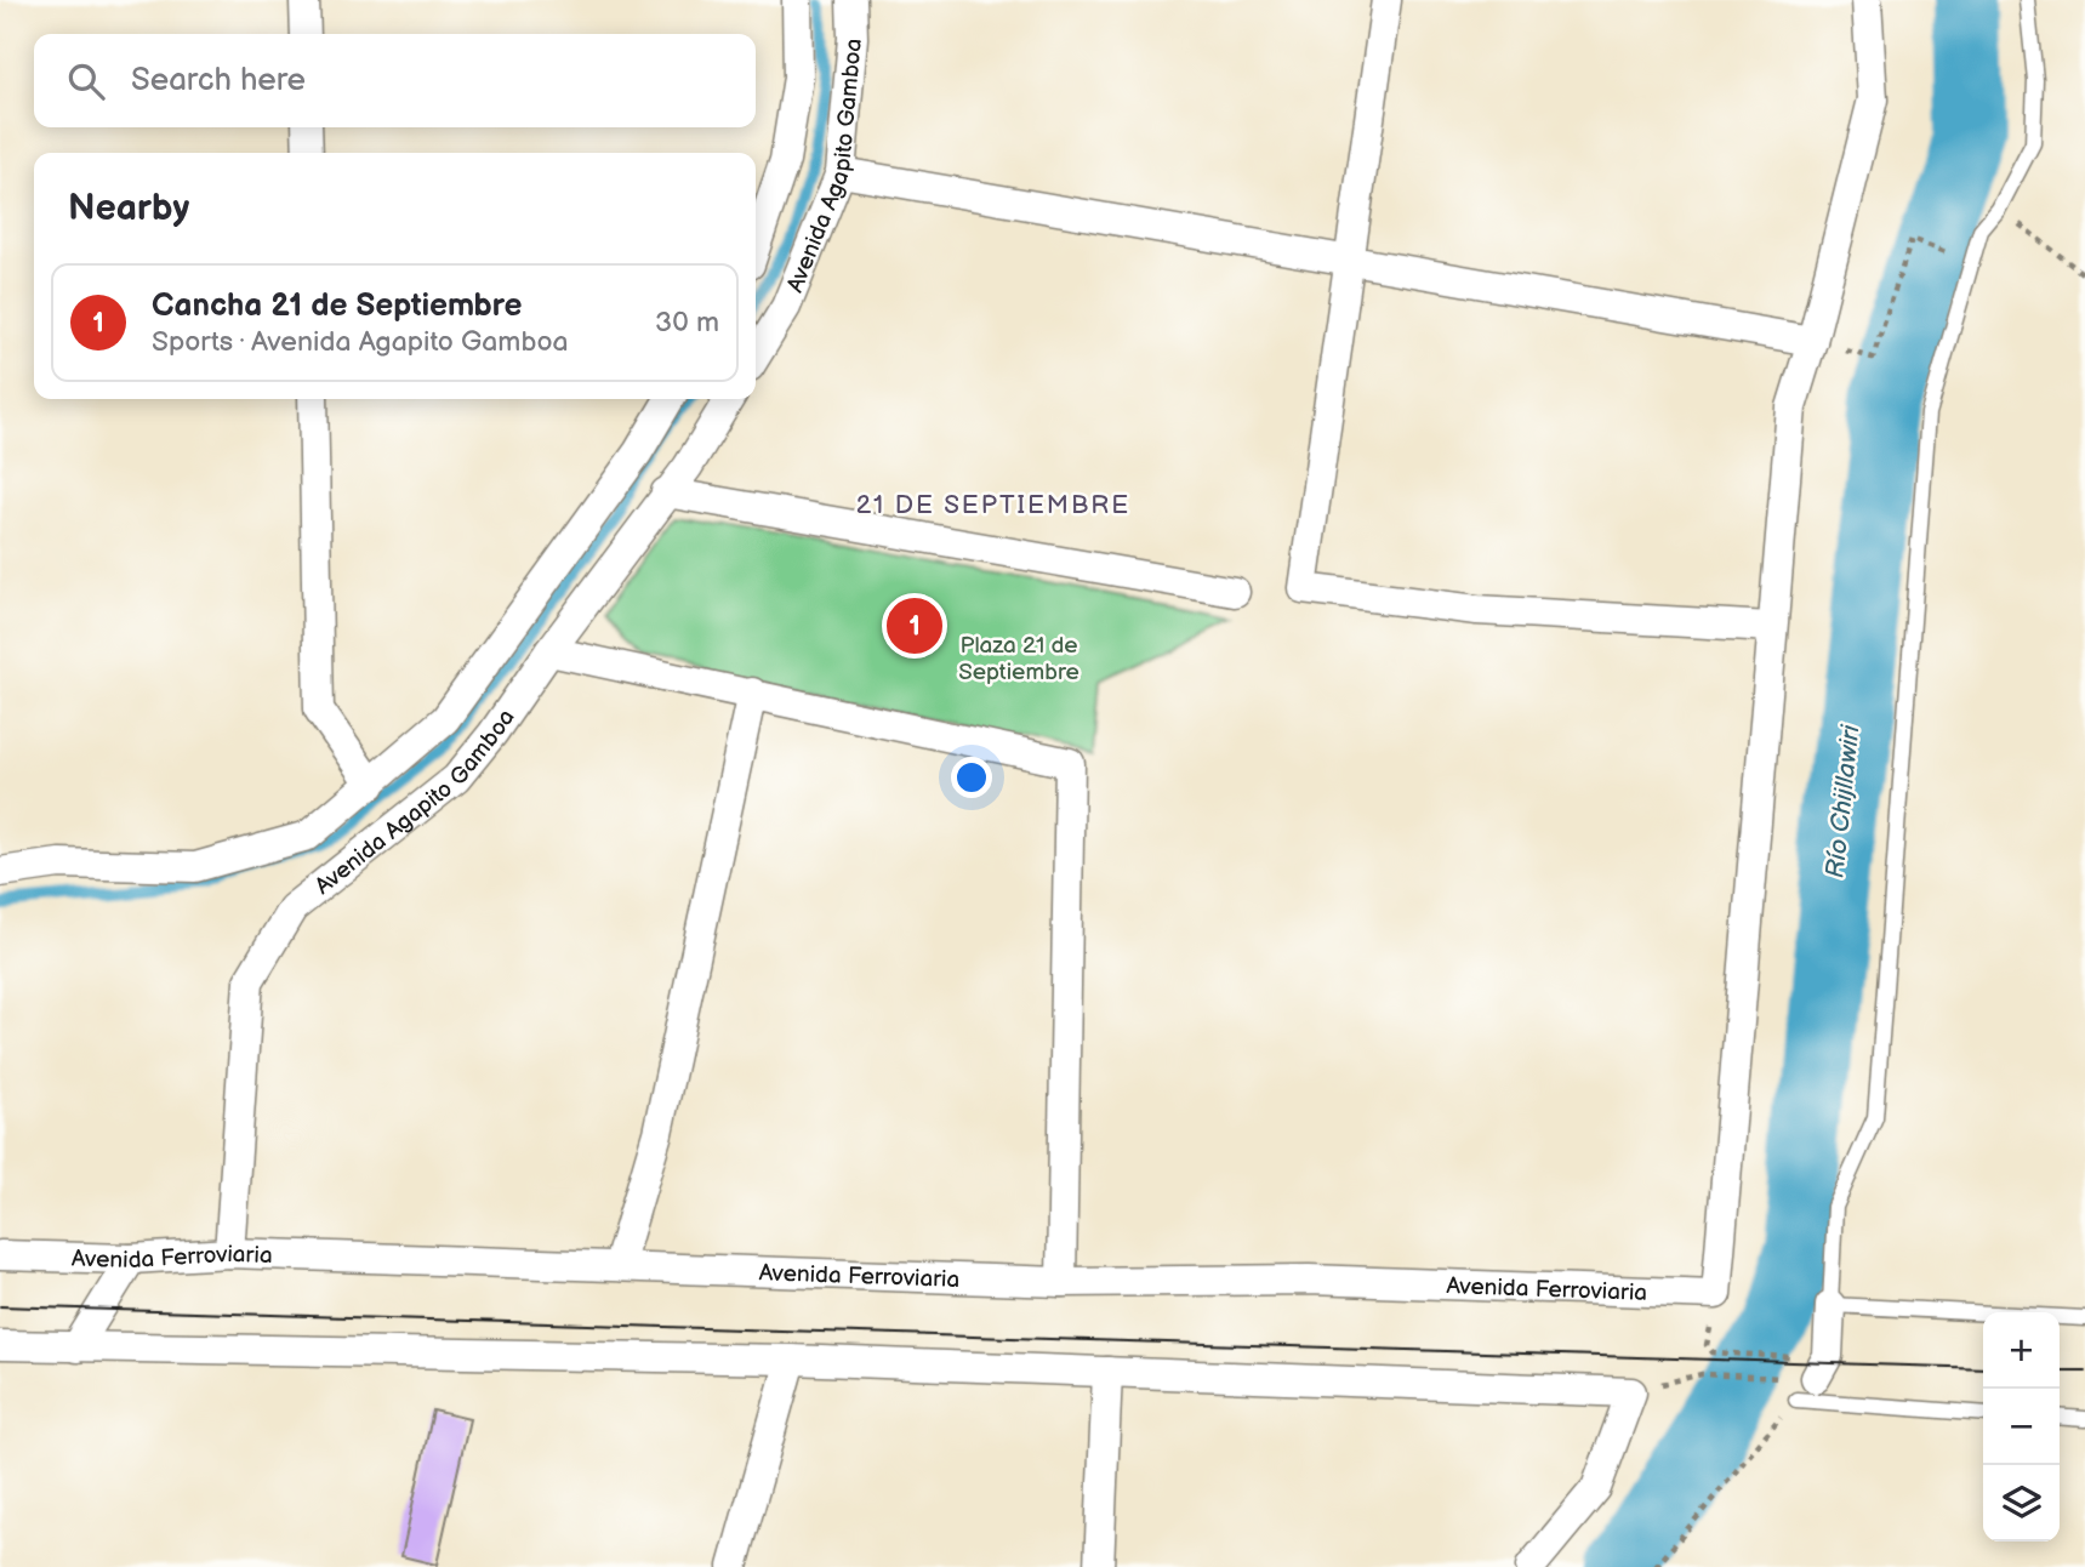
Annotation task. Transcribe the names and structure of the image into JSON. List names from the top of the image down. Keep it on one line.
{"streets":{"street":["Avenida Agapito Gamboa","Avenida Ferroviaria"]},"crossings":[["Avenida Agapito Gamboa","Avenida Ferroviaria"]],"districts":["21 DE SEPTIEMBRE"],"water":["Río Chijllawiri"],"parks":["Plaza 21 de Septiembre"],"page":{"search":"Search here","heading":"Nearby","list":[{"mark":"1","name":"Cancha 21 de Septiembre","note":"Sports · Avenida Agapito Gamboa","value":"30 m"}],"pins":"1","map_buttons":["+","−"]}}
